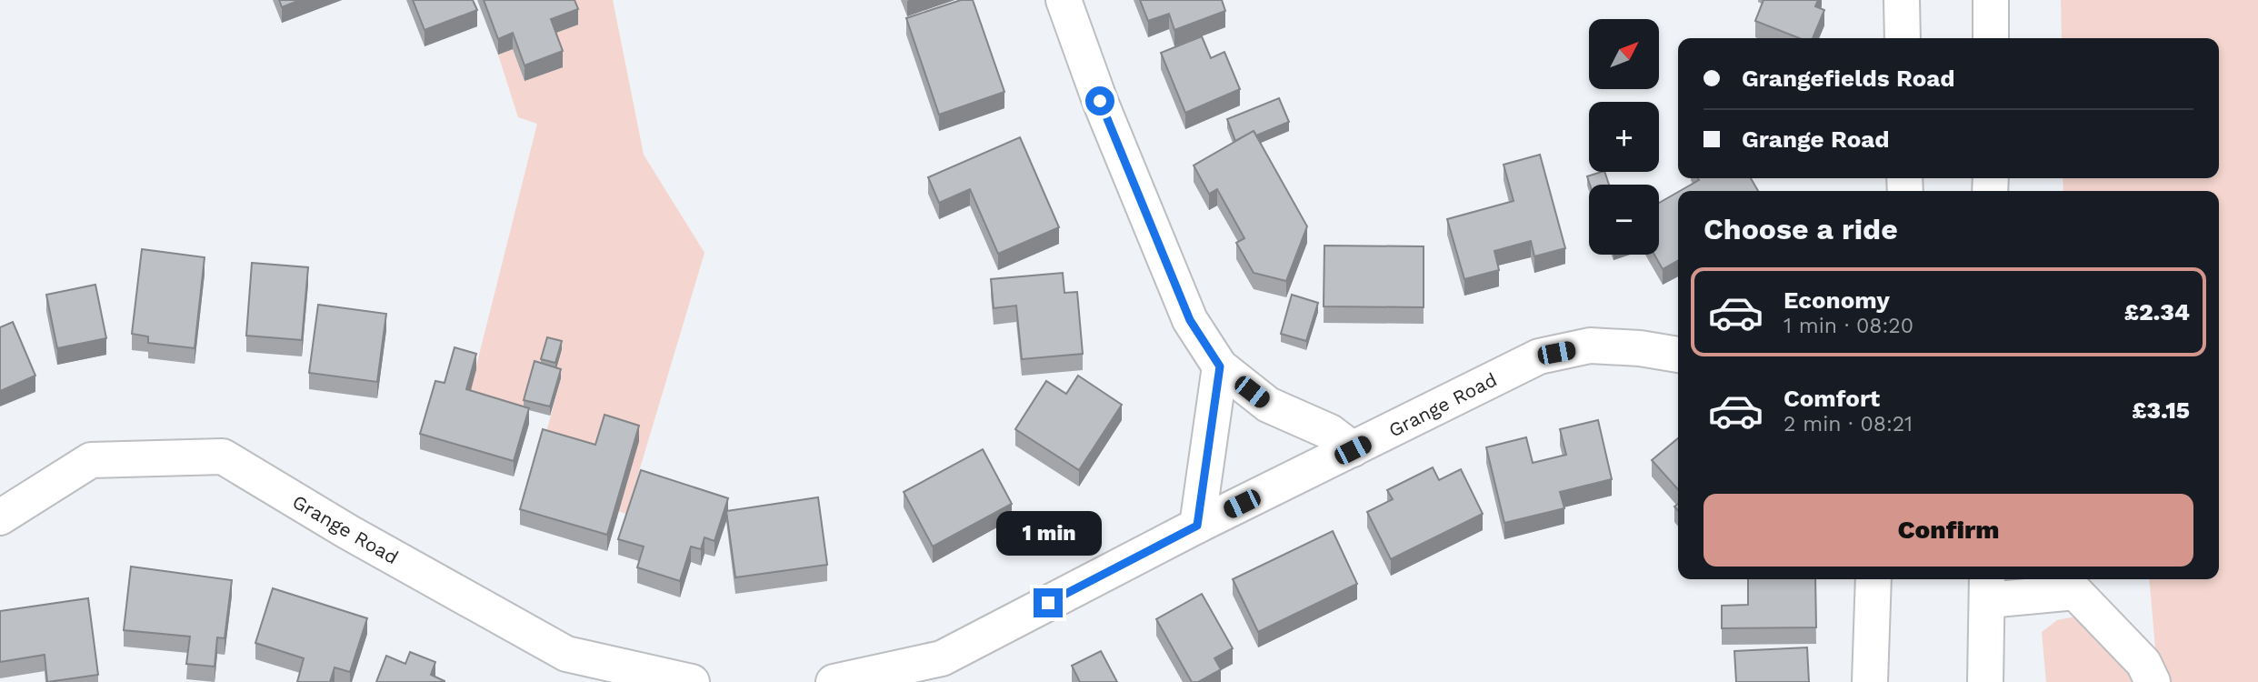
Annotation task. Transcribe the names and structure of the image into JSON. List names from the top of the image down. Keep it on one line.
{"streets":{"street":["Grange Road"]},"north":"top right","page":{"map_buttons":["+","−"],"banner":["Grangefields Road","Grange Road"],"heading":"Choose a ride","list":[{"name":"Economy","note":"1 min · 08:20","value":"£2.34"},{"name":"Comfort","note":"2 min · 08:21","value":"£3.15"}],"buttons":"Confirm","bubble":"1 min"}}
